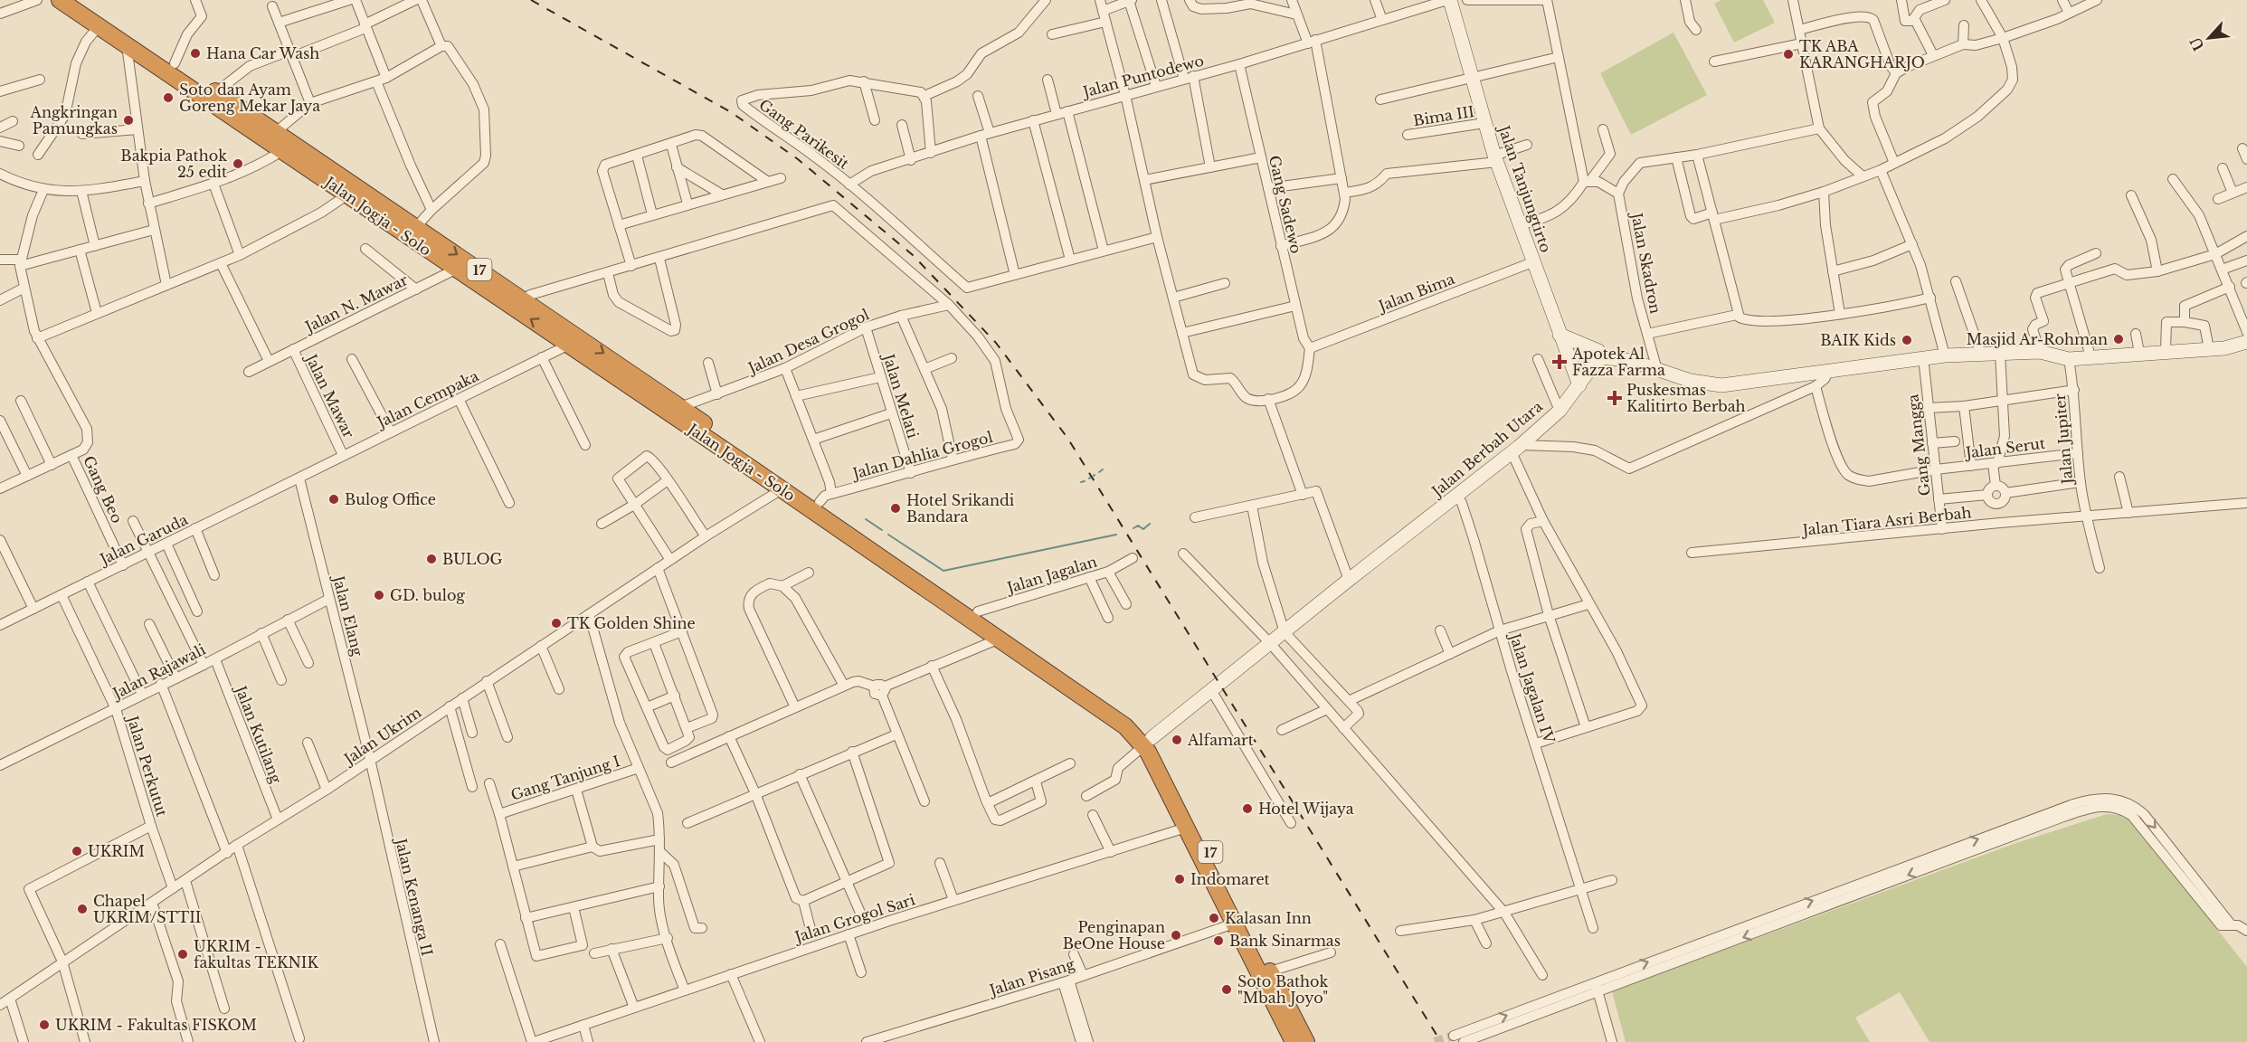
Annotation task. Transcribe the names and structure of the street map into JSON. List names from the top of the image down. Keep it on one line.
{"streets":{"highway":["Jalan Jogja - Solo","17"],"main road":["Jalan Tanjungtirto","Jalan Berbah Utara"],"street":["Jalan Puntodewo","Bima III","Gang Parikesit","Gang Sadewo","Jalan Skadron","Jalan Bima","Jalan N. Mawar","Jalan Desa Grogol","Jalan Mawar","Jalan Melati","Jalan Cempaka","Jalan Jupiter","Gang Mangga","Jalan Serut","Jalan Dahlia Grogol","Gang Beo","Jalan Tiara Asri Berbah","Jalan Garuda","Jalan Jagalan","Jalan Elang","Jalan Rajawali","Jalan Jagalan IV","Jalan Kutilang","Jalan Ukrim","Jalan Perkutut","Gang Tanjung I","Jalan Kenanga II","Jalan Grogol Sari","Jalan Pisang"]},"crossings":[["Jalan Puntodewo","Gang Parikesit"],["Jalan Puntodewo","Jalan Tanjungtirto"],["Jalan Puntodewo","Gang Sadewo"],["Bima III","Jalan Tanjungtirto"],["Jalan Tanjungtirto","Jalan Bima"],["Jalan Tanjungtirto","Jalan Berbah Utara"],["Gang Sadewo","Jalan Bima"],["Jalan Jogja - Solo","Jalan N. Mawar"],["Jalan Jogja - Solo","Jalan Desa Grogol"],["Jalan Jogja - Solo","Jalan Cempaka"],["Jalan Jogja - Solo","Jalan Berbah Utara"],["Jalan Jogja - Solo","Jalan Dahlia Grogol"],["Jalan Jogja - Solo","Jalan Jagalan"],["Jalan Jogja - Solo","Jalan Ukrim"],["Jalan Jogja - Solo","Jalan Grogol Sari"],["Jalan Jogja - Solo","Jalan Pisang"],["Jalan N. Mawar","Jalan Mawar"],["Jalan Desa Grogol","Jalan Melati"],["Jalan Desa Grogol","Jalan Dahlia Grogol"],["Jalan Mawar","Jalan Cempaka"],["Jalan Melati","Jalan Dahlia Grogol"],["Jalan Cempaka","Jalan Garuda"],["Jalan Cempaka","Jalan Elang"],["Jalan Jupiter","Jalan Serut"],["Jalan Jupiter","Jalan Tiara Asri Berbah"],["Gang Mangga","Jalan Serut"],["Gang Mangga","Jalan Tiara Asri Berbah"],["Jalan Berbah Utara","Jalan Jagalan IV"],["Gang Beo","Jalan Garuda"],["Jalan Garuda","Jalan Elang"],["Jalan Garuda","Jalan Perkutut"],["Jalan Elang","Jalan Rajawali"],["Jalan Elang","Jalan Ukrim"],["Jalan Elang","Jalan Kenanga II"],["Jalan Rajawali","Jalan Kutilang"],["Jalan Rajawali","Jalan Perkutut"],["Jalan Kutilang","Jalan Ukrim"],["Jalan Ukrim","Jalan Perkutut"],["Jalan Ukrim","Jalan Kenanga II"]],"places":{"other":["Hana Car Wash","TK ABA KARANGHARJO","Soto dan Ayam Goreng Mekar Jaya","Angkringan Pamungkas","Bakpia Pathok 25 edit","Masjid Ar-Rohman","BAIK Kids","Bulog Office","Hotel Srikandi Bandara","BULOG","GD. bulog","TK Golden Shine","Alfamart","Hotel Wijaya","UKRIM","Indomaret","Chapel UKRIM/STTII","Kalasan Inn","Penginapan BeOne House","Bank Sinarmas","UKRIM - fakultas TEKNIK","Soto Bathok \"Mbah Joyo\"","UKRIM - Fakultas FISKOM"],"health":["Apotek Al Fazza Farma","Puskesmas Kalitirto Berbah"]},"north":"bottom left"}
